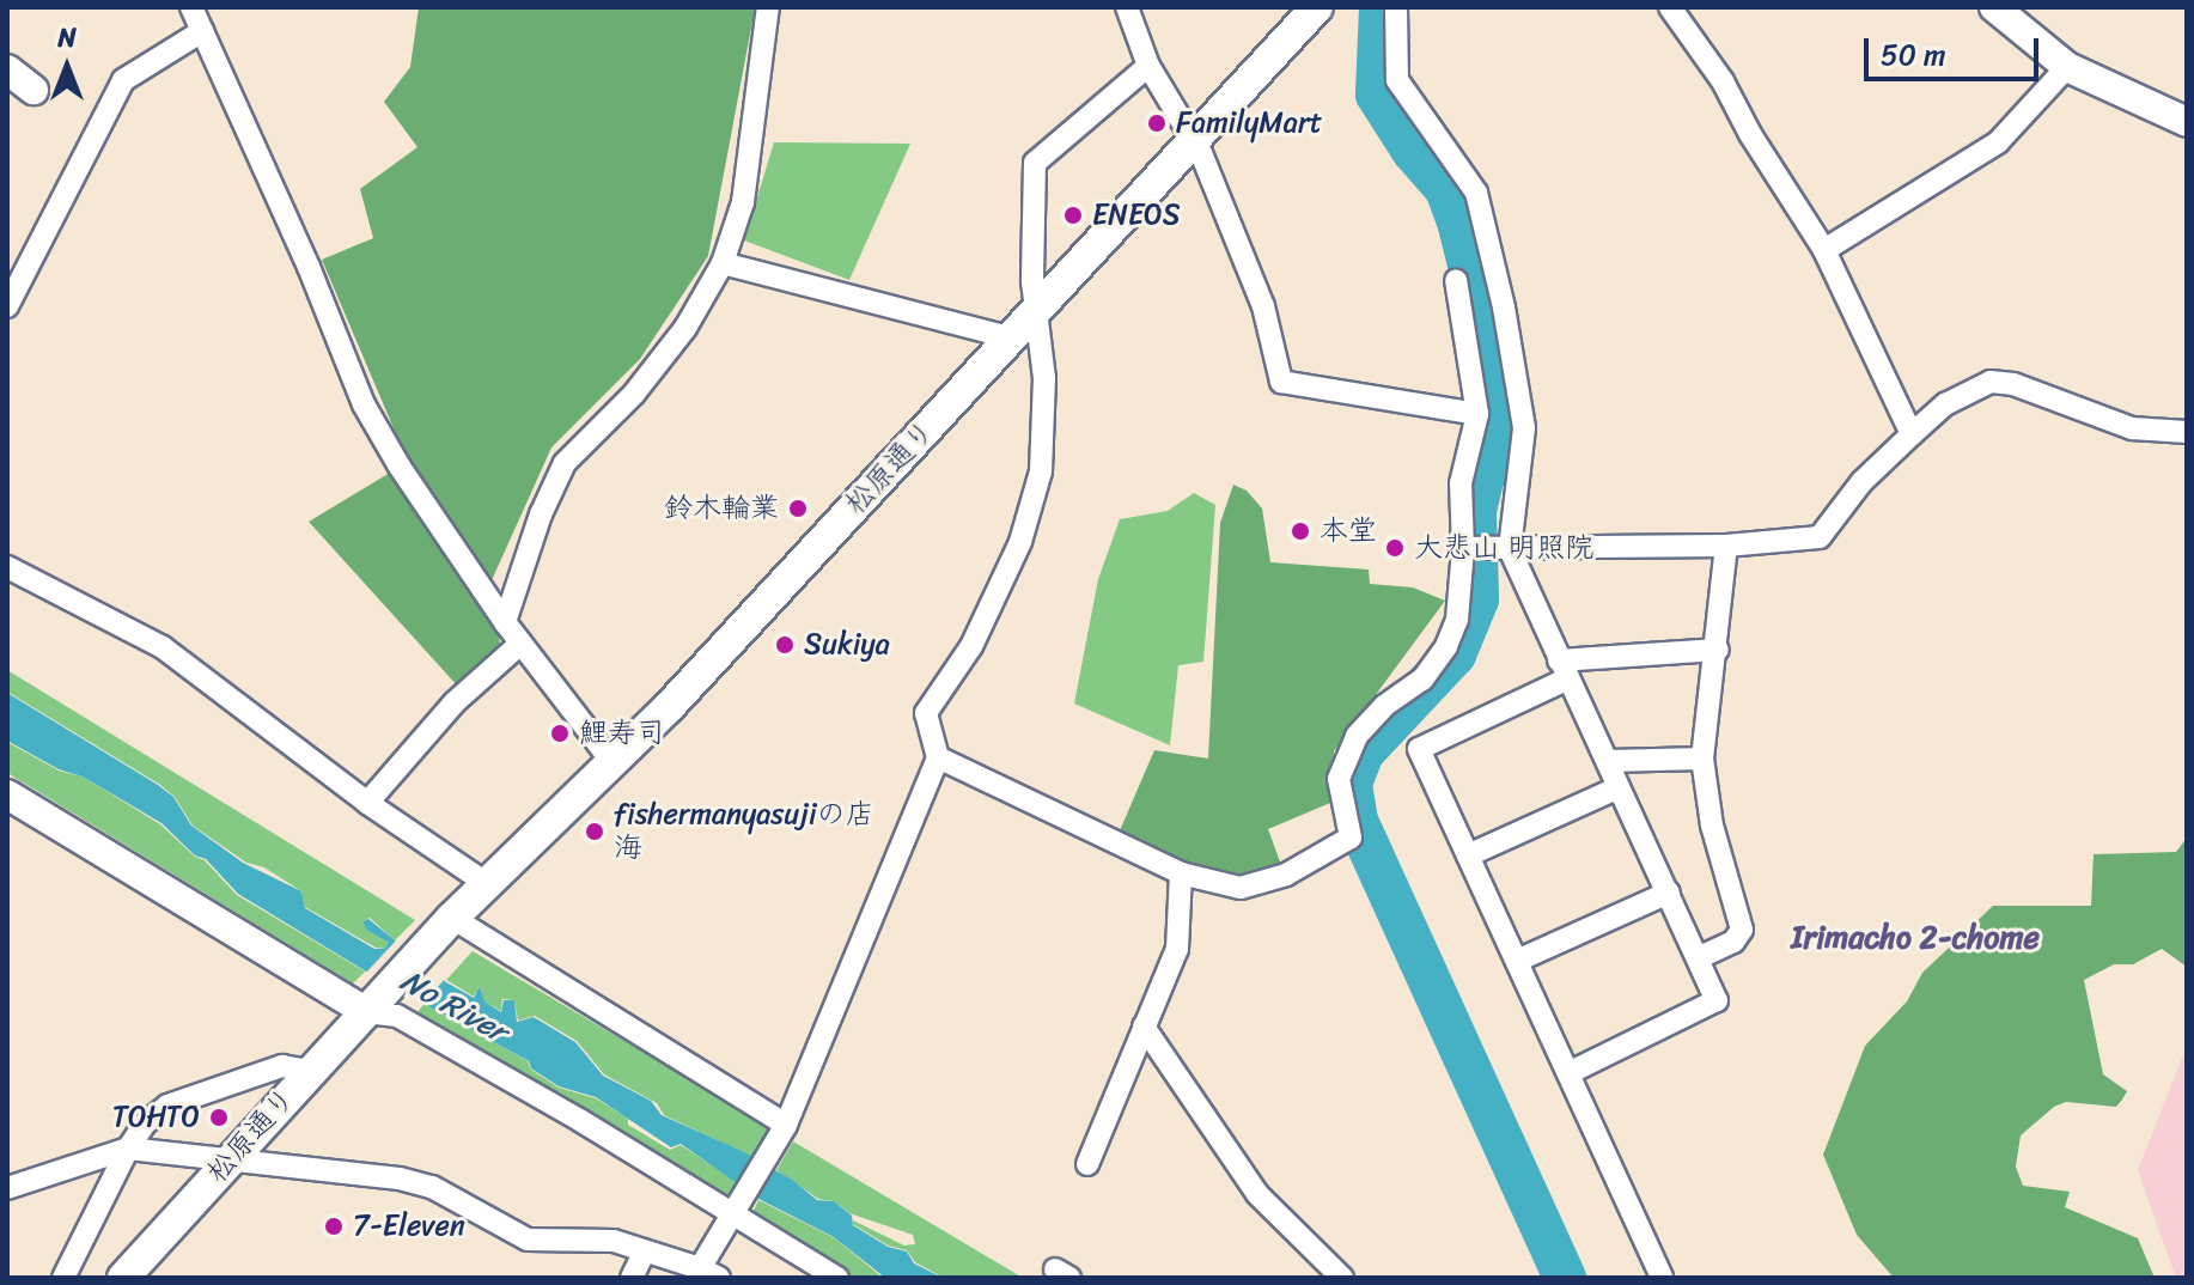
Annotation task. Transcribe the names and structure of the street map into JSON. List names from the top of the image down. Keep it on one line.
{"streets":{"main road":["松原通り"]},"districts":["Irimacho 2-chome"],"water":["No River"],"places":["FamilyMart","ENEOS","鈴木輪業","本堂","大悲山 明照院","Sukiya","鯉寿司","fishermanyasujiの店 海","TOHTO","7-Eleven"],"scale_bar":"50 m","north":"top"}
